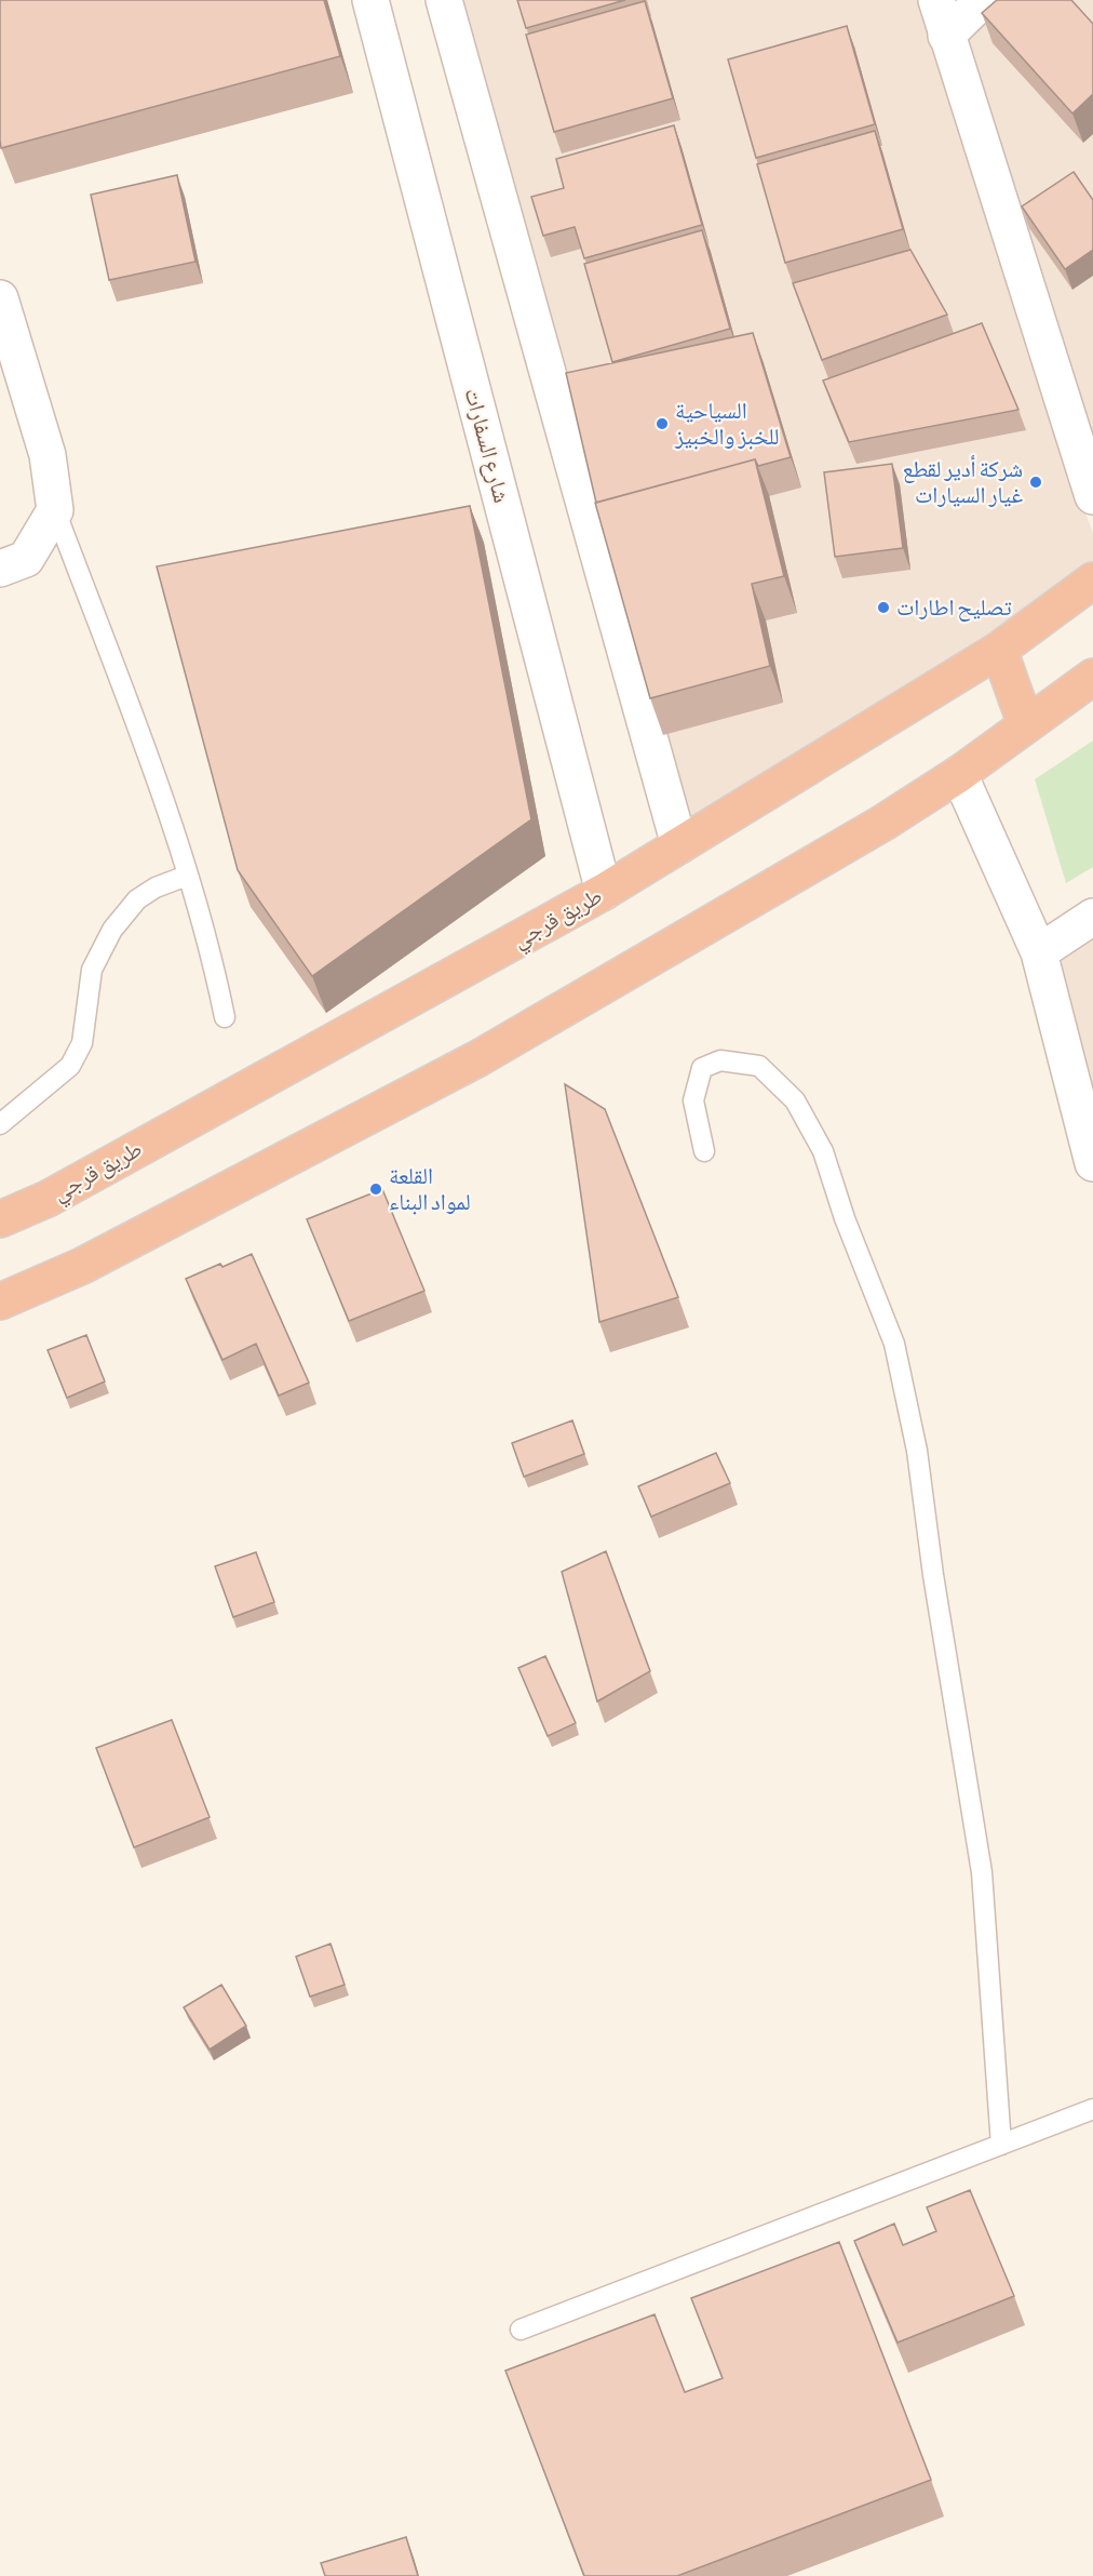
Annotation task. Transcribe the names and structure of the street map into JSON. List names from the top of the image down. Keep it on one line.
{"streets":{"highway":["طريق قرجي"],"street":["شارع السفارات"]},"crossings":[["شارع السفارات","طريق قرجي"]],"places":["السياحية للخبز والخبيز","شركة أدير لقطع غيار السيارات","تصليح اطارات","القلعة لمواد البناء"]}
